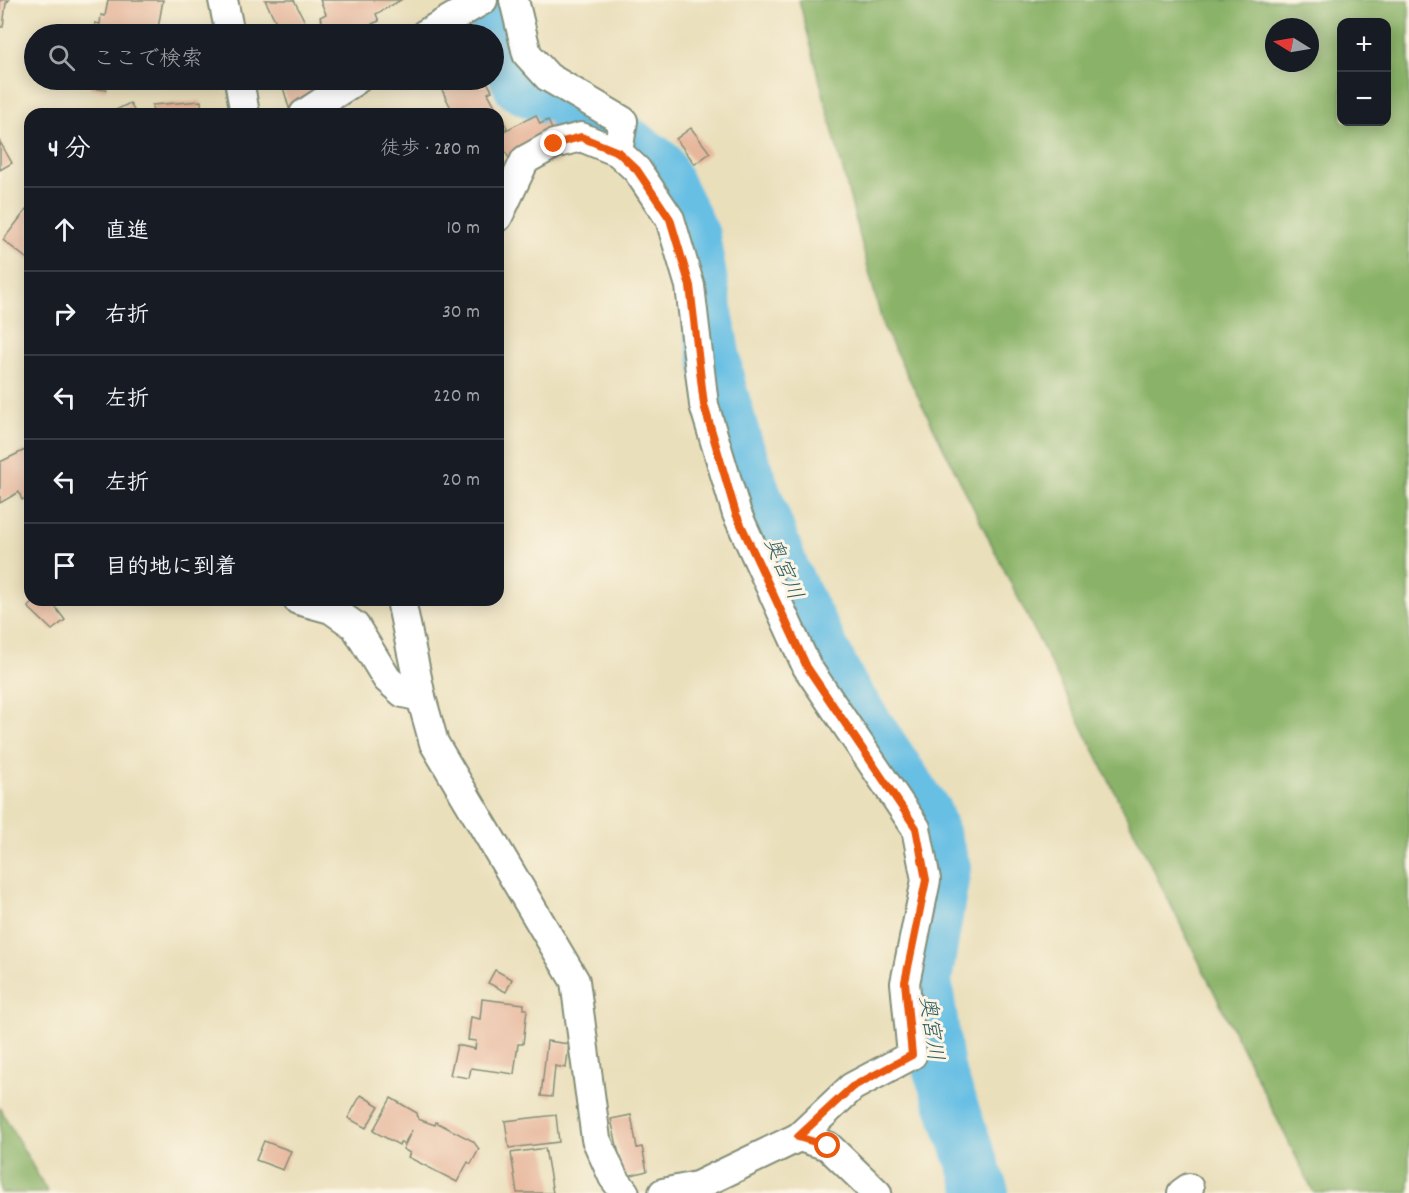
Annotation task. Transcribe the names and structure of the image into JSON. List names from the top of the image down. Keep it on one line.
{"water":["奥宮川"],"north":"left","page":{"map_buttons":["+","−"],"search":"ここで検索","heading":["4 分","徒歩 · 280 m"],"list":[["直進","10 m"],["右折","30 m"],["左折","220 m"],["左折","20 m"],"目的地に到着"]}}
